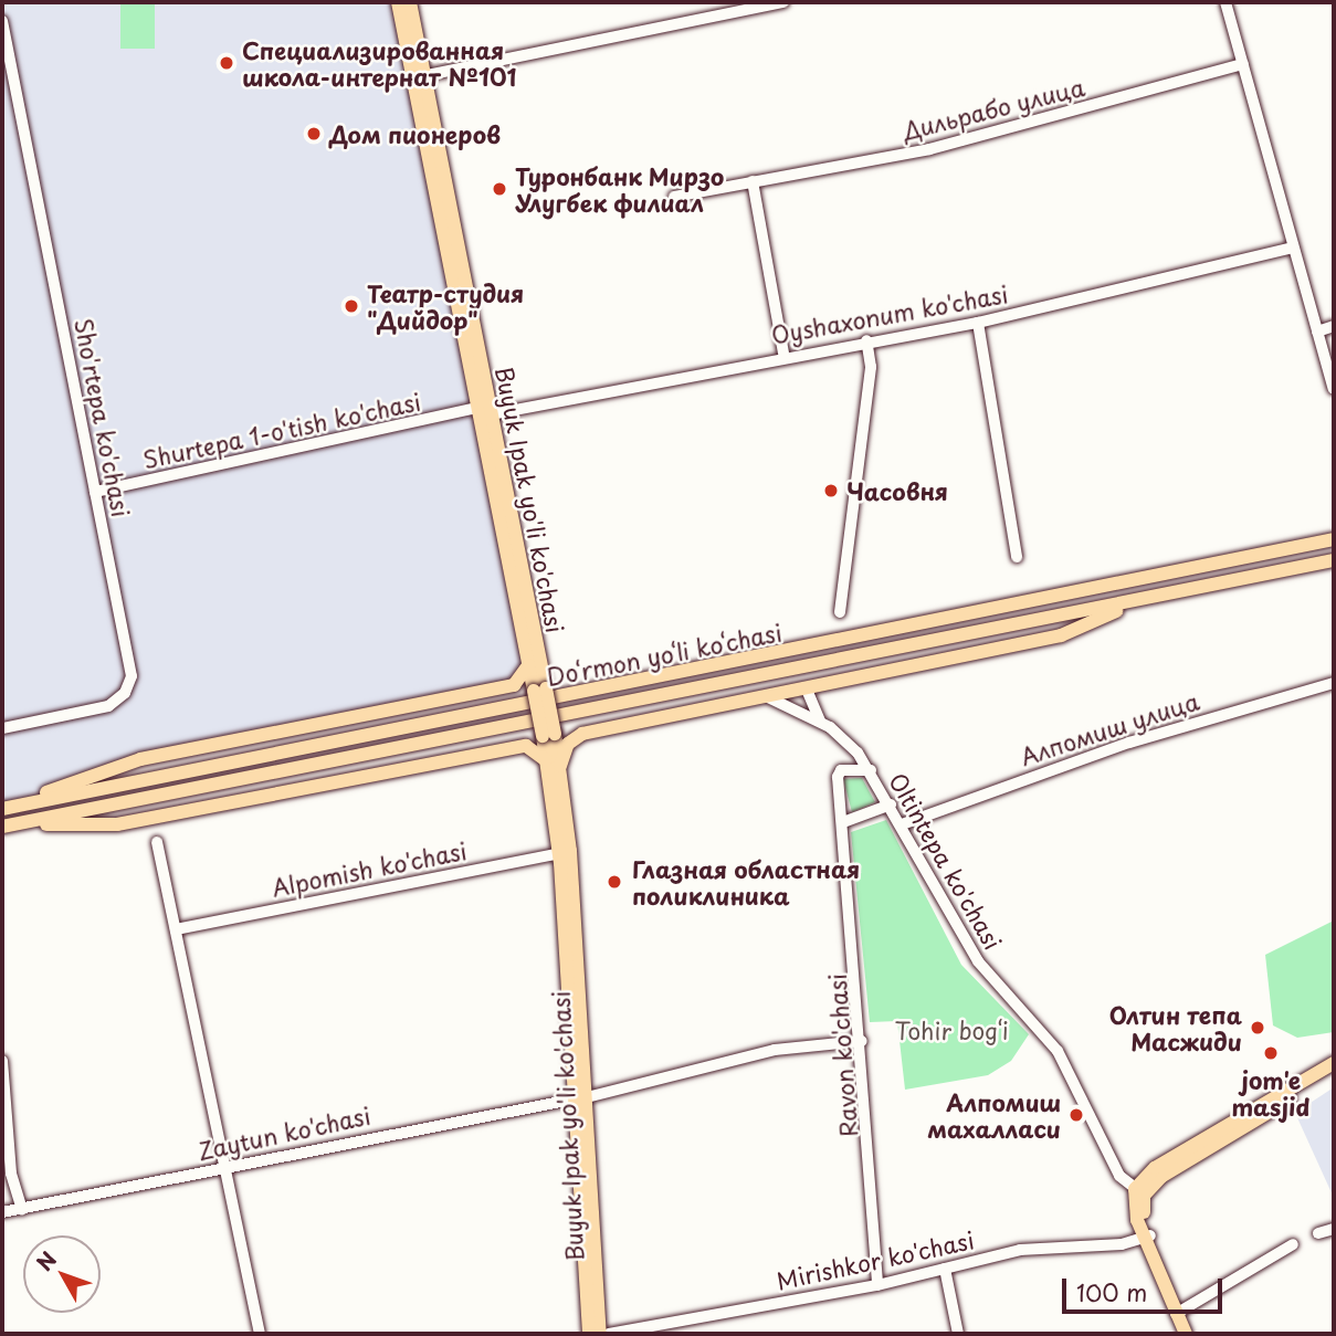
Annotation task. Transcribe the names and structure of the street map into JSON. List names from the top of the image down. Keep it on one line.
{"streets":{"main road":["Buyuk Ipak yo'li ko'chasi","Do‘rmon yo‘li ko‘chasi","Oltintepa ko'chasi"],"street":["Дильрабо улица","Oyshaxonum ko'chasi","Sho'rtepa ko'chasi","Shurtepa 1-o'tish ko'chasi","Алпомиш улица","Alpomish ko'chasi","Ravon ko'chasi","Zaytun ko'chasi","Mirishkor ko'chasi"]},"crossings":[["Oyshaxonum ko'chasi","Shurtepa 1-o'tish ko'chasi"],["Oyshaxonum ko'chasi","Buyuk Ipak yo'li ko'chasi"],["Sho'rtepa ko'chasi","Shurtepa 1-o'tish ko'chasi"],["Shurtepa 1-o'tish ko'chasi","Buyuk Ipak yo'li ko'chasi"],["Buyuk Ipak yo'li ko'chasi","Alpomish ko'chasi"],["Buyuk Ipak yo'li ko'chasi","Zaytun ko'chasi"],["Алпомиш улица","Oltintepa ko'chasi"],["Oltintepa ko'chasi","Ravon ko'chasi"],["Oltintepa ko'chasi","Mirishkor ko'chasi"],["Ravon ko'chasi","Zaytun ko'chasi"],["Ravon ko'chasi","Mirishkor ko'chasi"]],"parks":["Tohir bog‘i"],"places":["Специализированная школа-интернат №101","Дом пионеров","Туронбанк Мирзо Улугбек филиал","Театр-студия \"Дийдор\"","Часовня","Глазная областная поликлиника","Олтин тепа Масжиди","jom'e masjid","Алпомиш махалласи"],"scale_bar":"100 m","north":"top left"}
